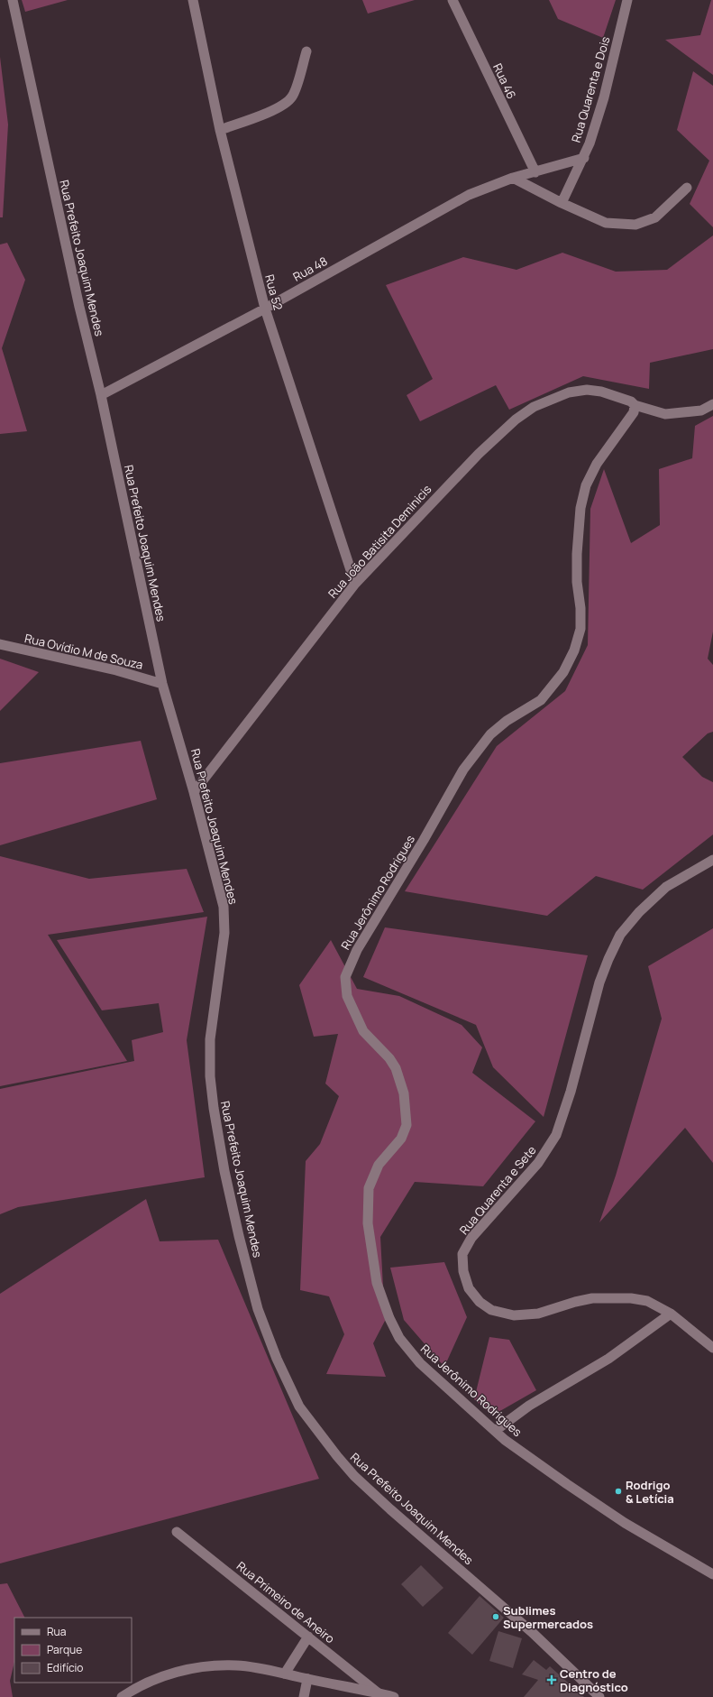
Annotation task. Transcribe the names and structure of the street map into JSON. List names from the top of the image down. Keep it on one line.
{"streets":{"street":["Rua 46","Rua Quarenta e Dois","Rua Prefeito Joaquim Mendes","Rua 48","Rua 52","Rua João Batisita Deminicis","Rua Ovídio M de Souza","Rua Jerônimo Rodrigues","Rua Quarenta e Sete","Rua Primeiro de Aneiro"]},"crossings":[["Rua 46","Rua 48"],["Rua Quarenta e Dois","Rua 48"],["Rua Prefeito Joaquim Mendes","Rua 48"],["Rua Prefeito Joaquim Mendes","Rua João Batisita Deminicis"],["Rua Prefeito Joaquim Mendes","Rua Ovídio M de Souza"],["Rua 48","Rua 52"],["Rua 52","Rua João Batisita Deminicis"],["Rua João Batisita Deminicis","Rua Jerônimo Rodrigues"]],"places":{"other":["Rodrigo & Letícia","Sublimes Supermercados"],"health":["Centro de Diagnóstico"]},"legend":["Rua","Parque","Edifício"]}
